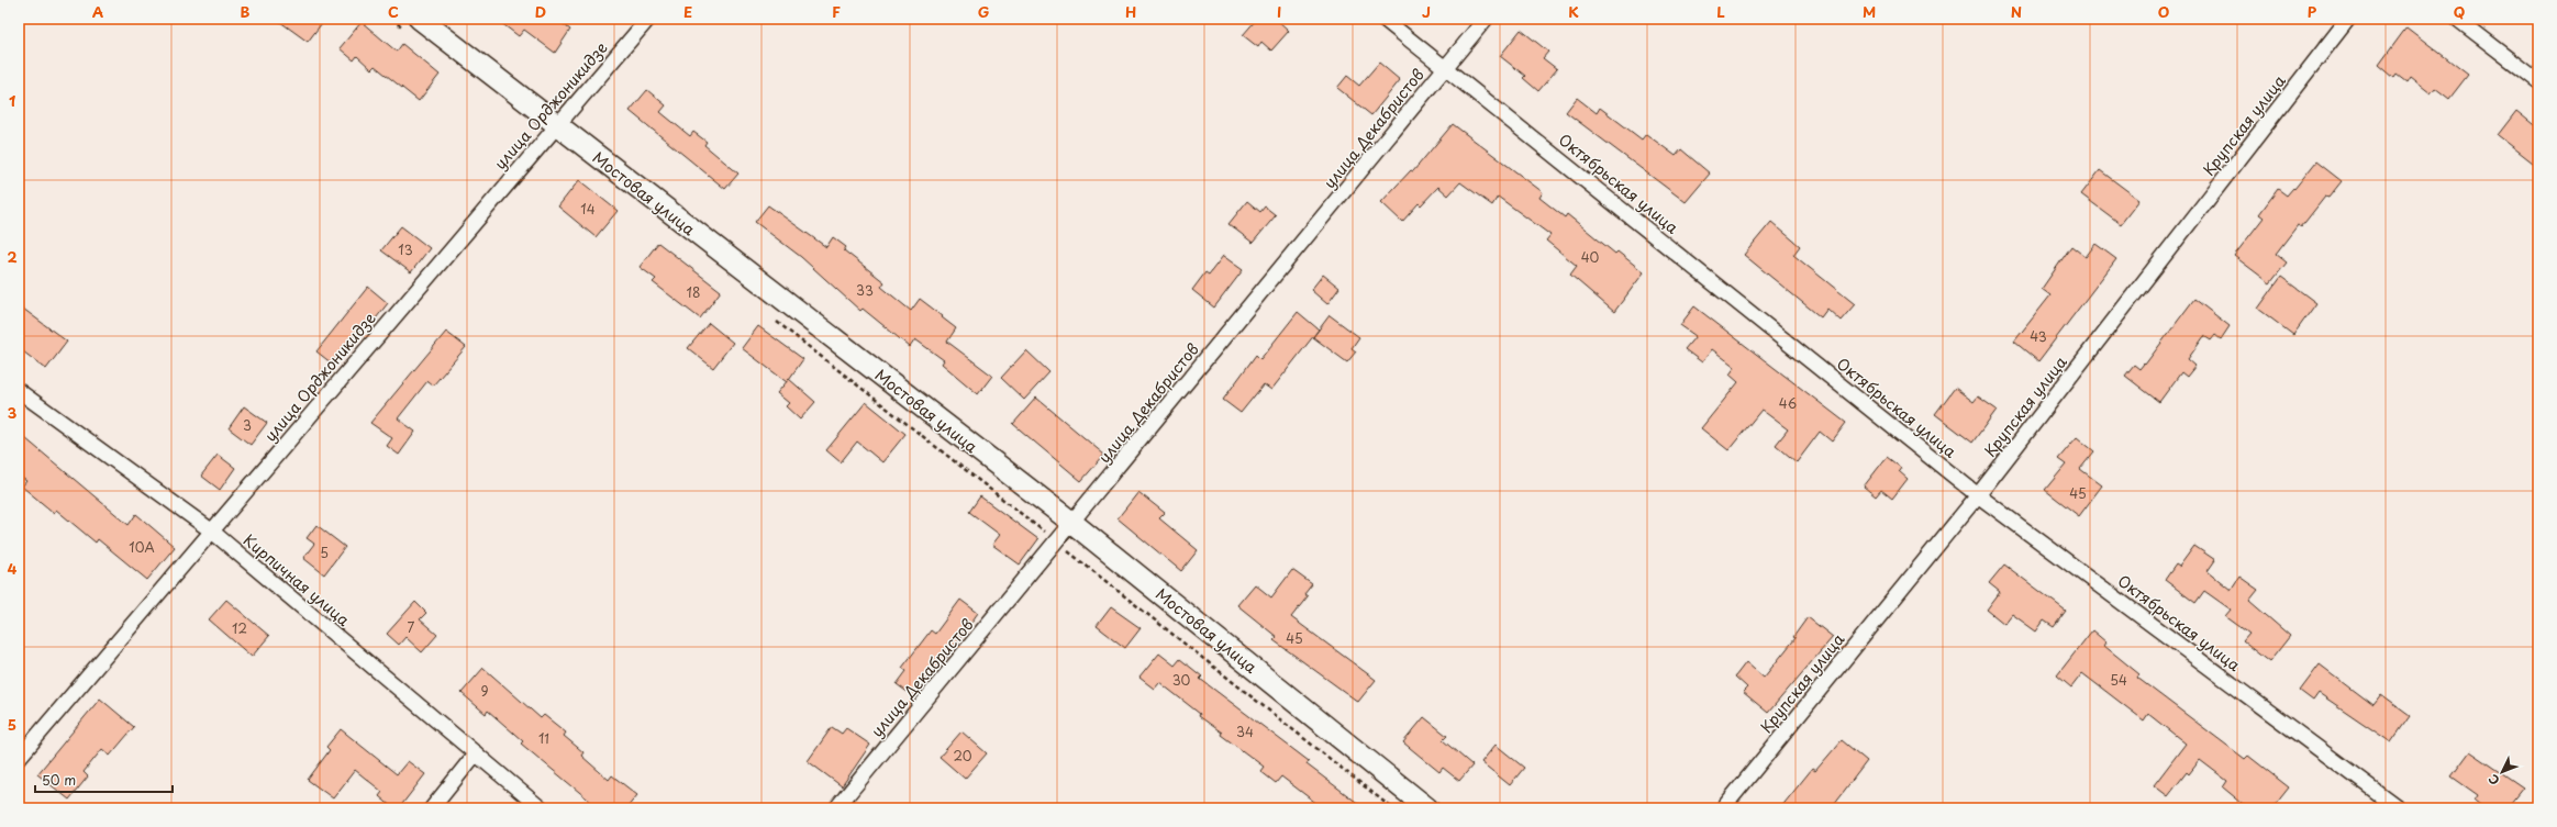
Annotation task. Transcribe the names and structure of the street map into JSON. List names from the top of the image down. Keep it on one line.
{"streets":{"street":["улица Орджоникидзе","Крупская улица","улица Декабристов","Октябрьская улица","Мостовая улица","Кирпичная улица"]},"crossings":[["улица Орджоникидзе","Мостовая улица"],["улица Орджоникидзе","Кирпичная улица"],["Крупская улица","Октябрьская улица"],["улица Декабристов","Октябрьская улица"],["улица Декабристов","Мостовая улица"]],"house_numbers":["14","13","40","33","18","43","46","3","45","10А","5","7","12","45","30","54","9","34","11","20"],"scale_bar":"50 m","north":"bottom left","grid":{"columns":["A","B","C","D","E","F","G","H","I","J","K","L","M","N","O","P","Q"],"rows":["1","2","3","4","5"]}}
